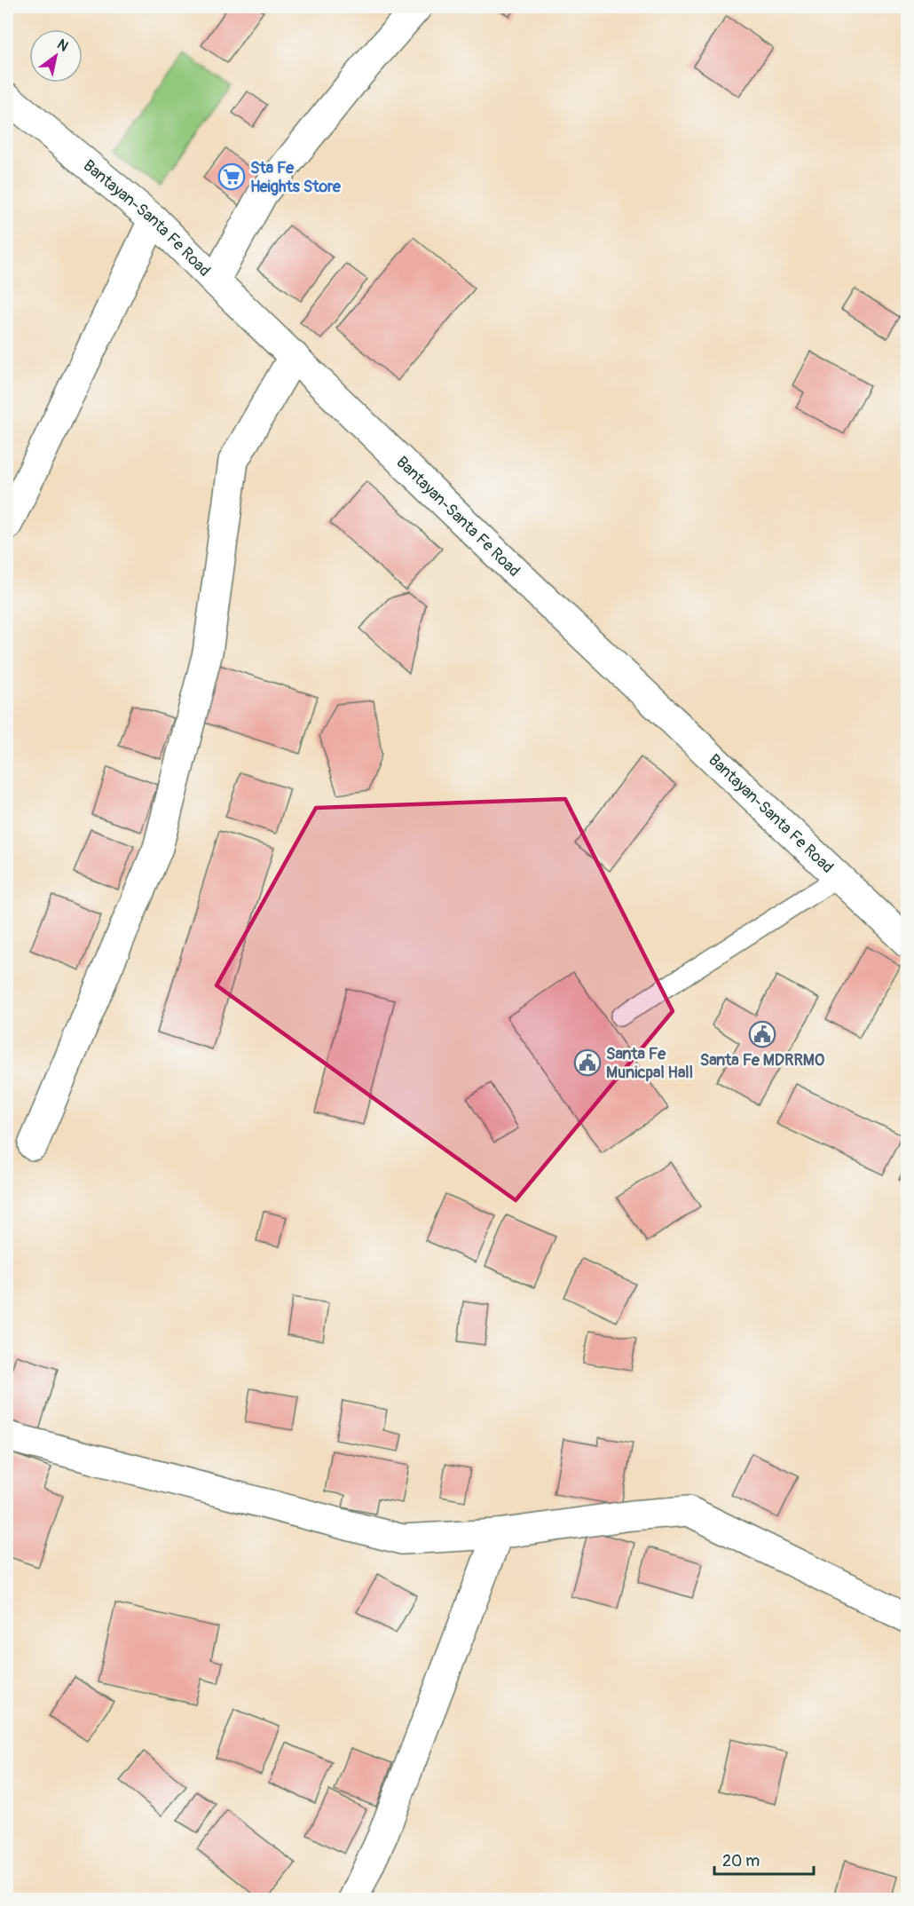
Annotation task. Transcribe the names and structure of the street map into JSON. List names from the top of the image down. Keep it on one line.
{"streets":{"street":["Bantayan-Santa Fe Road"]},"places":{"supermarket":["Sta Fe Heights Store"],"public building":["Santa Fe MDRRMO","Santa Fe Municpal Hall"]},"scale_bar":"20 m","north":"top right"}
